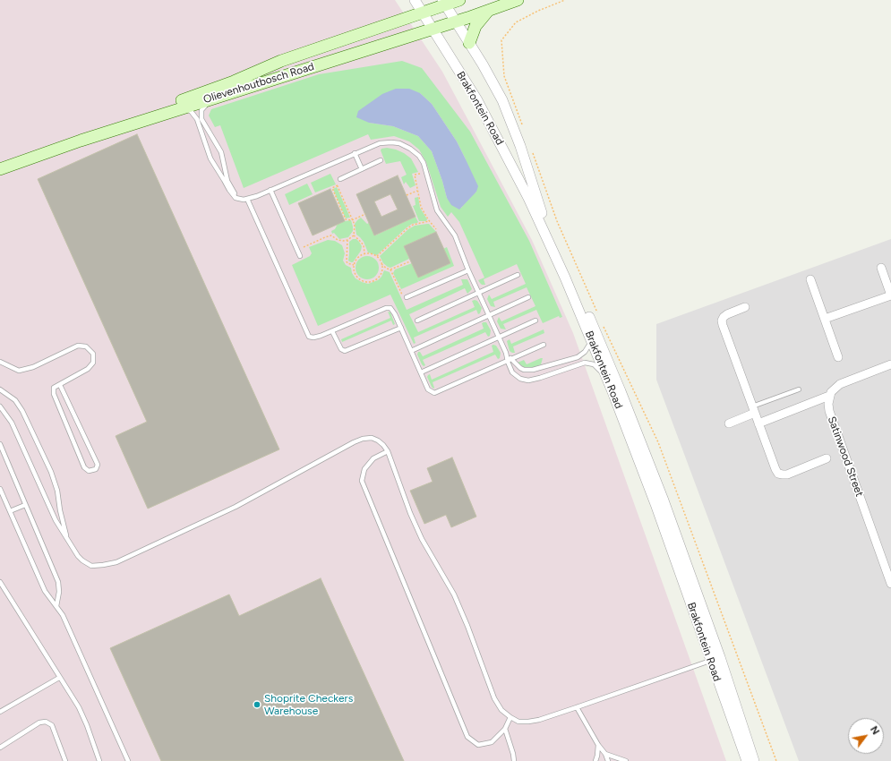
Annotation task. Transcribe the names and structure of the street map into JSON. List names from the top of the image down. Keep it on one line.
{"streets":{"main road":["Olievenhoutbosch Road"],"street":["Brakfontein Road","Satinwood Street"]},"crossings":[["Olievenhoutbosch Road","Brakfontein Road"]],"places":["Shoprite Checkers Warehouse"],"north":"top right"}
